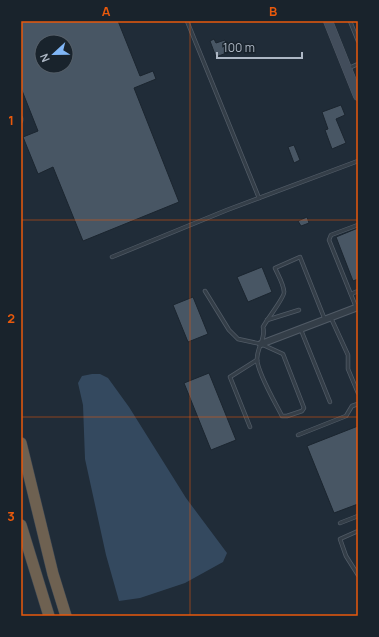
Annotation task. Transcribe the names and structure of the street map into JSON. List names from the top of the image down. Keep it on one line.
{"scale_bar":"100 m","north":"left","grid":{"columns":["A","B"],"rows":["1","2","3"]}}
